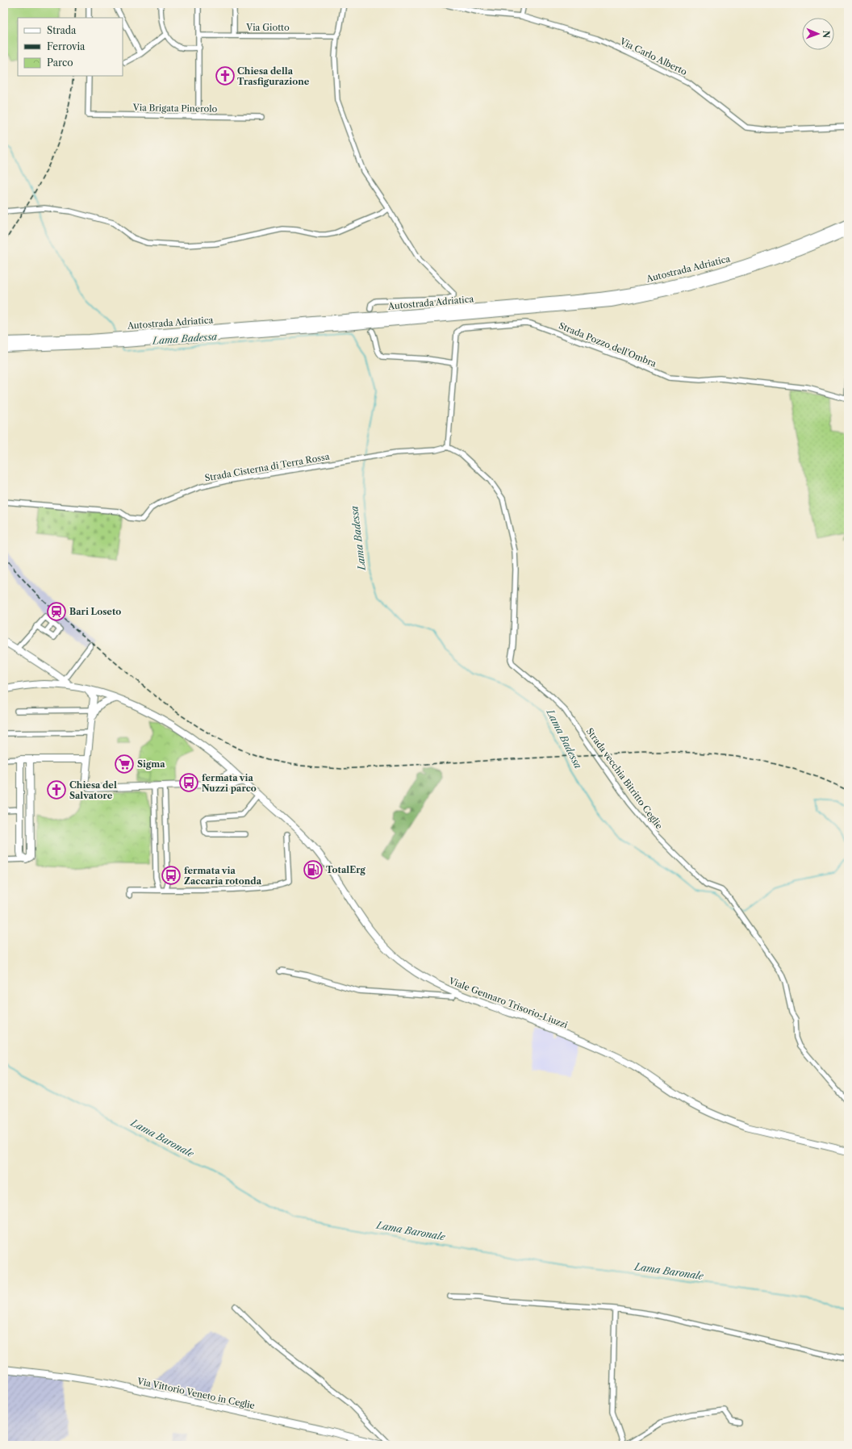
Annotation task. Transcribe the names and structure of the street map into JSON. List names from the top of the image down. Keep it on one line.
{"streets":{"highway":["Autostrada Adriatica"],"main road":["Viale Gennaro Trisorio-Liuzzi","Via Vittorio Veneto in Ceglie"],"street":["Via Giotto","Via Carlo Alberto","Via Brigata Pinerolo","Strada Pozzo dell'Ombra","Strada Cisterna di Terra Rossa","Strada vecchia Bitritto Ceglie"]},"crossings":[["Strada Pozzo dell'Ombra","Strada Cisterna di Terra Rossa"],["Strada Pozzo dell'Ombra","Strada vecchia Bitritto Ceglie"],["Strada Cisterna di Terra Rossa","Strada vecchia Bitritto Ceglie"]],"water":["Lama Badessa","Lama Baronale"],"places":{"church":["Chiesa della Trasfigurazione","Chiesa del Salvatore"],"station":["Bari Loseto"],"supermarket":["Sigma"],"bus stop":["fermata via Nuzzi parco","fermata via Zaccaria rotonda"],"fuel station":["TotalErg"]},"legend":["Strada","Ferrovia","Parco"],"north":"right"}
